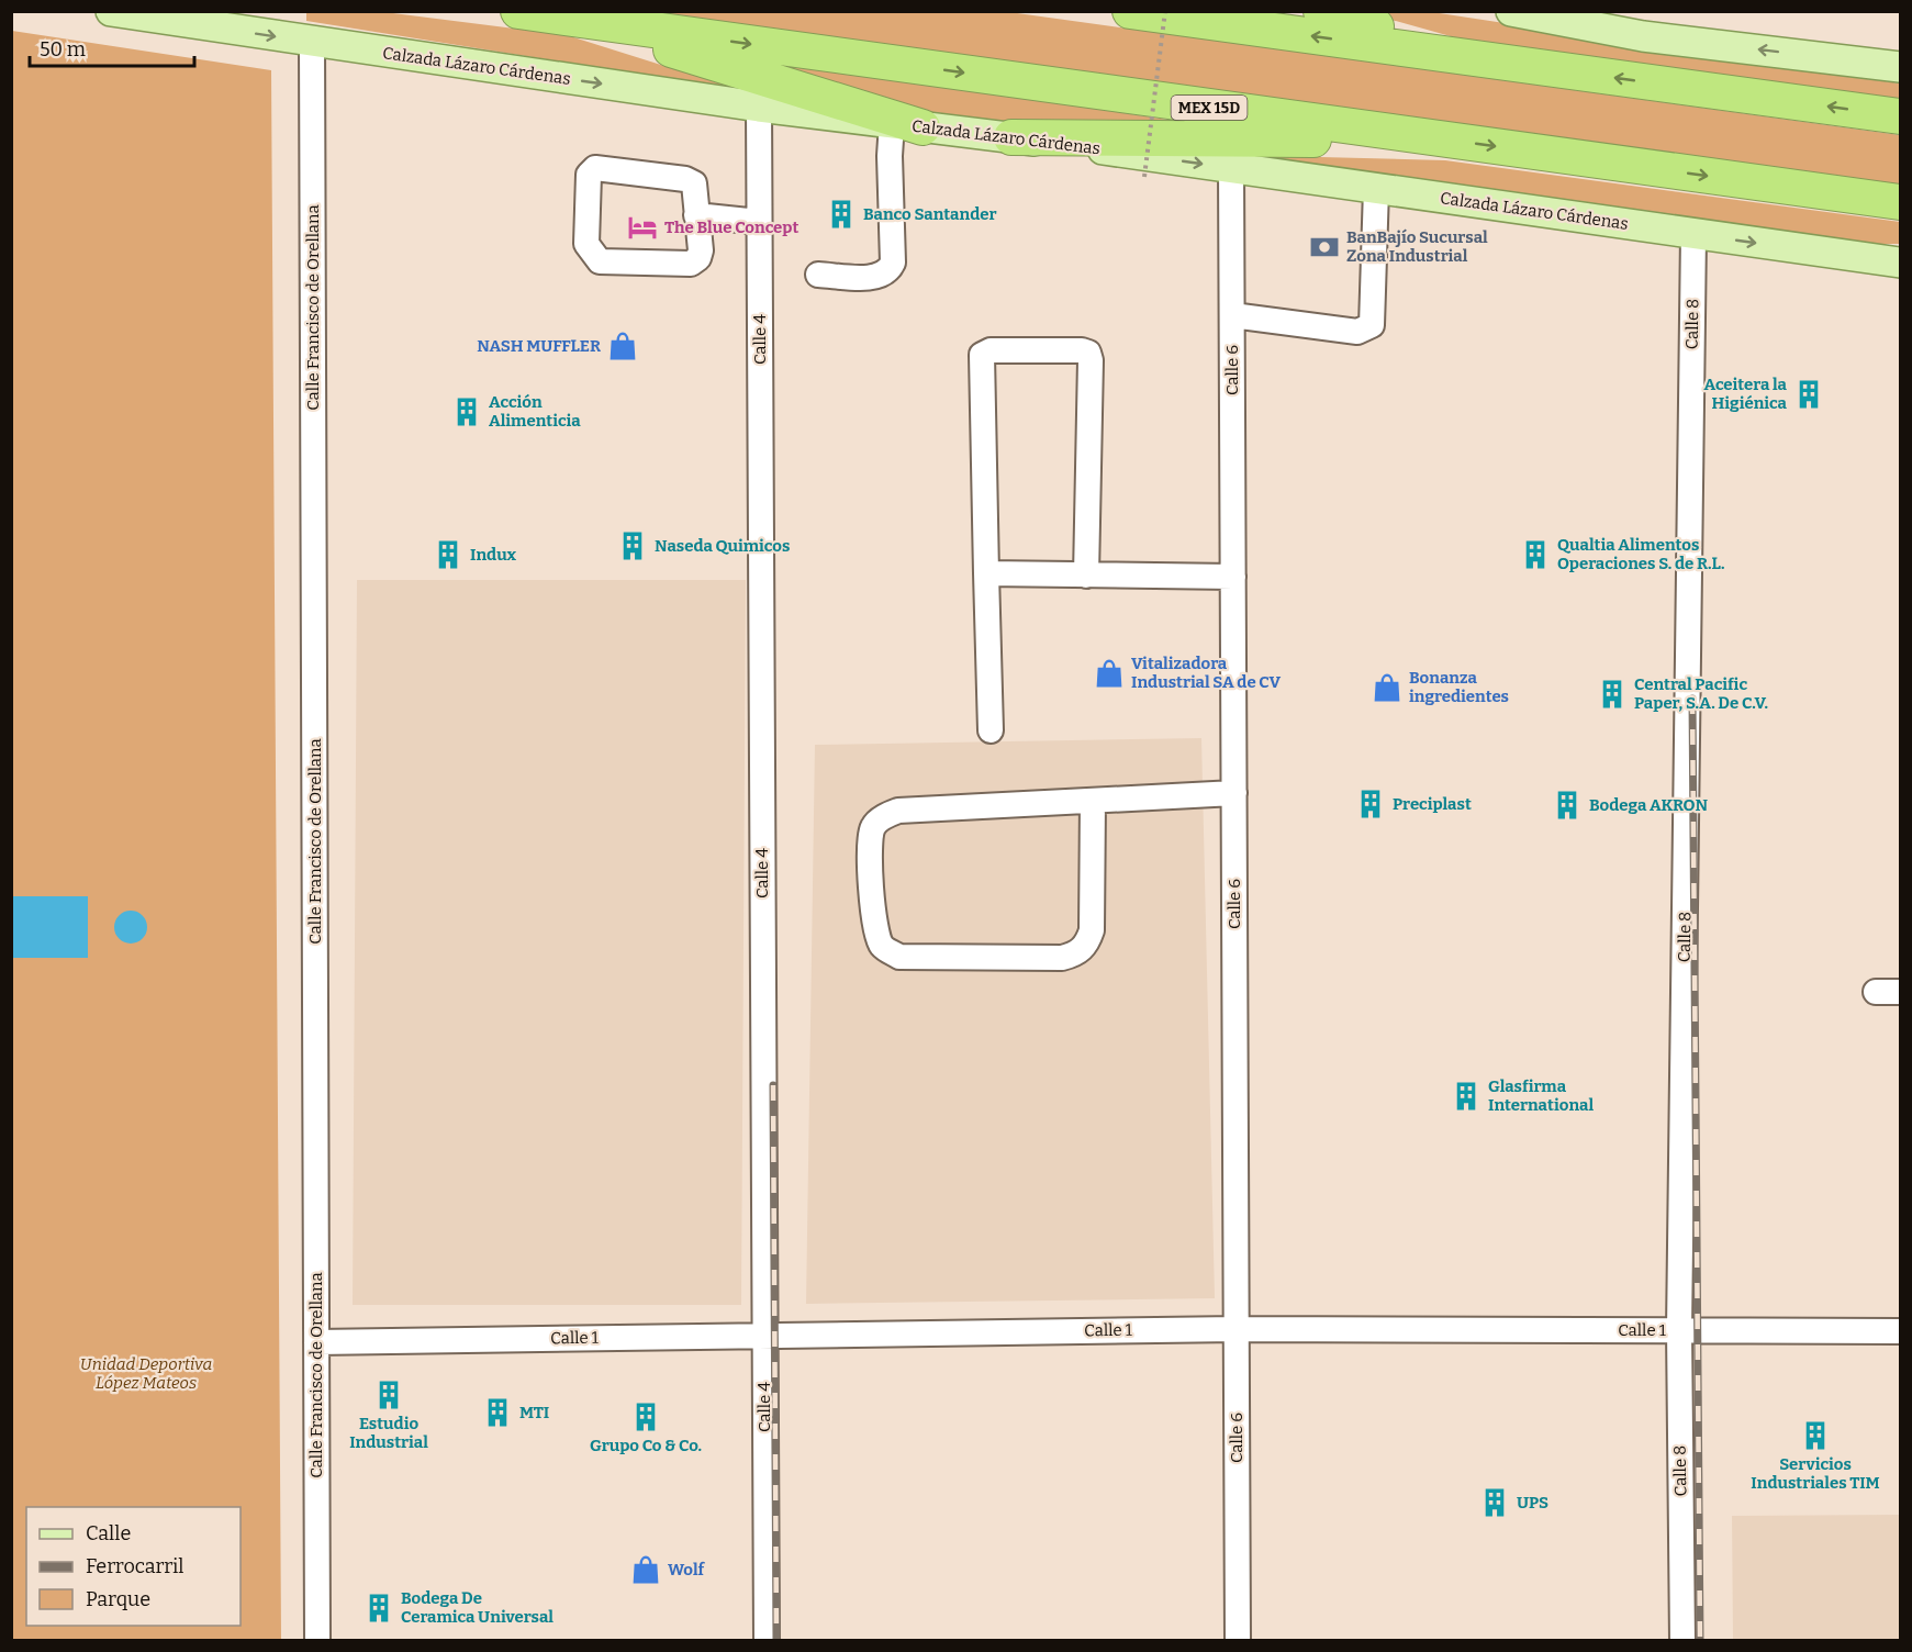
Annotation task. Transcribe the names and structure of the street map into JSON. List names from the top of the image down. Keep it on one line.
{"streets":{"highway":["MEX 15D"],"main road":["Calzada Lázaro Cárdenas"],"street":["Calle Francisco de Orellana","Calle 8","Calle 4","Calle 6","Calle 1"]},"crossings":[["Calzada Lázaro Cárdenas","Calle Francisco de Orellana"],["Calzada Lázaro Cárdenas","Calle 8"],["Calzada Lázaro Cárdenas","Calle 4"],["Calzada Lázaro Cárdenas","Calle 6"],["Calle Francisco de Orellana","Calle 1"],["Calle 8","Calle 1"],["Calle 4","Calle 1"],["Calle 6","Calle 1"]],"one_way":["Calzada Lázaro Cárdenas"],"parks":["Unidad Deportiva López Mateos"],"places":{"building":["Banco Santander","Aceitera la Higiénica","Acción Alimenticia","Naseda Quimicos","Indux","Qualtia Alimentos Operaciones S. de R.L.","Central Pacific Paper, S.A. De C.V.","Preciplast","Bodega AKRON","Glasfirma International","Estudio Industrial","MTI","Grupo Co & Co.","Servicios Industriales TIM","UPS","Bodega De Ceramica Universal"],"hotel":["The Blue Concept"],"bank":["BanBajío Sucursal Zona Industrial"],"shop":["NASH MUFFLER","Vitalizadora Industrial SA de CV","Bonanza ingredientes","Wolf"]},"legend":["Calle","Ferrocarril","Parque"],"scale_bar":"50 m"}
